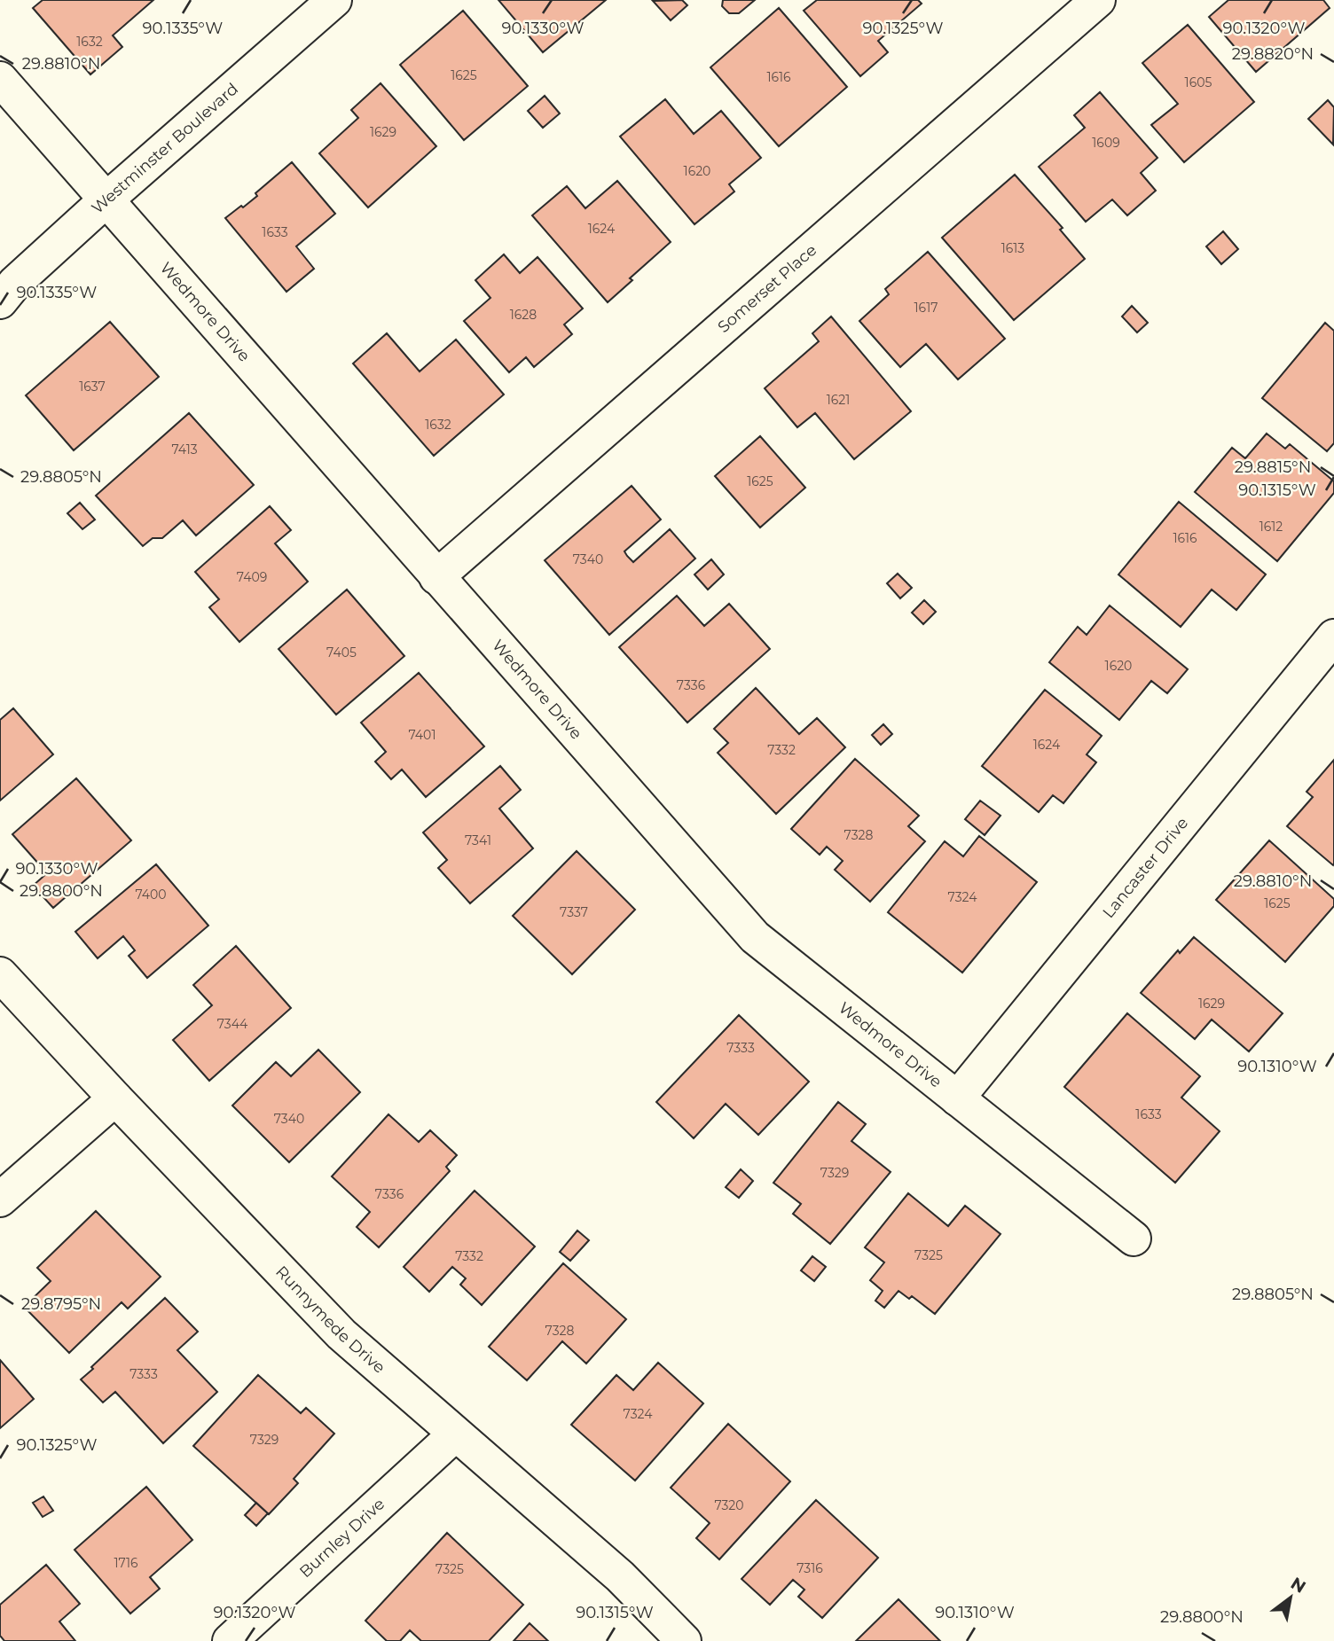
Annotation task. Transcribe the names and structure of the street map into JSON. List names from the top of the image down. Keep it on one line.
{"streets":{"street":["Westminster Boulevard","Somerset Place","Wedmore Drive","Lancaster Drive","Runnymede Drive","Burnley Drive"]},"crossings":[["Westminster Boulevard","Wedmore Drive"],["Somerset Place","Wedmore Drive"],["Wedmore Drive","Lancaster Drive"],["Runnymede Drive","Burnley Drive"]],"house_numbers":["1632","1625","1616","1605","1629","1609","1620","1624","1633","1613","1617","1628","1637","1621","1632","7413","1625","1612","1616","7340","7409","7405","1620","7336","7401","1624","7332","7328","7341","7400","7324","1625","7337","1629","7344","7333","1633","7340","7329","7336","7325","7332","7328","7333","7324","7329","7320","1716","7316","7325"],"north":"top right","coordinates":["90.1335°W","90.1330°W","90.1325°W","90.1320°W","29.8820°N","29.8810°N","29.8815°N","29.8805°N","90.1315°W","29.8800°N","90.1310°W","29.8795°N"]}
